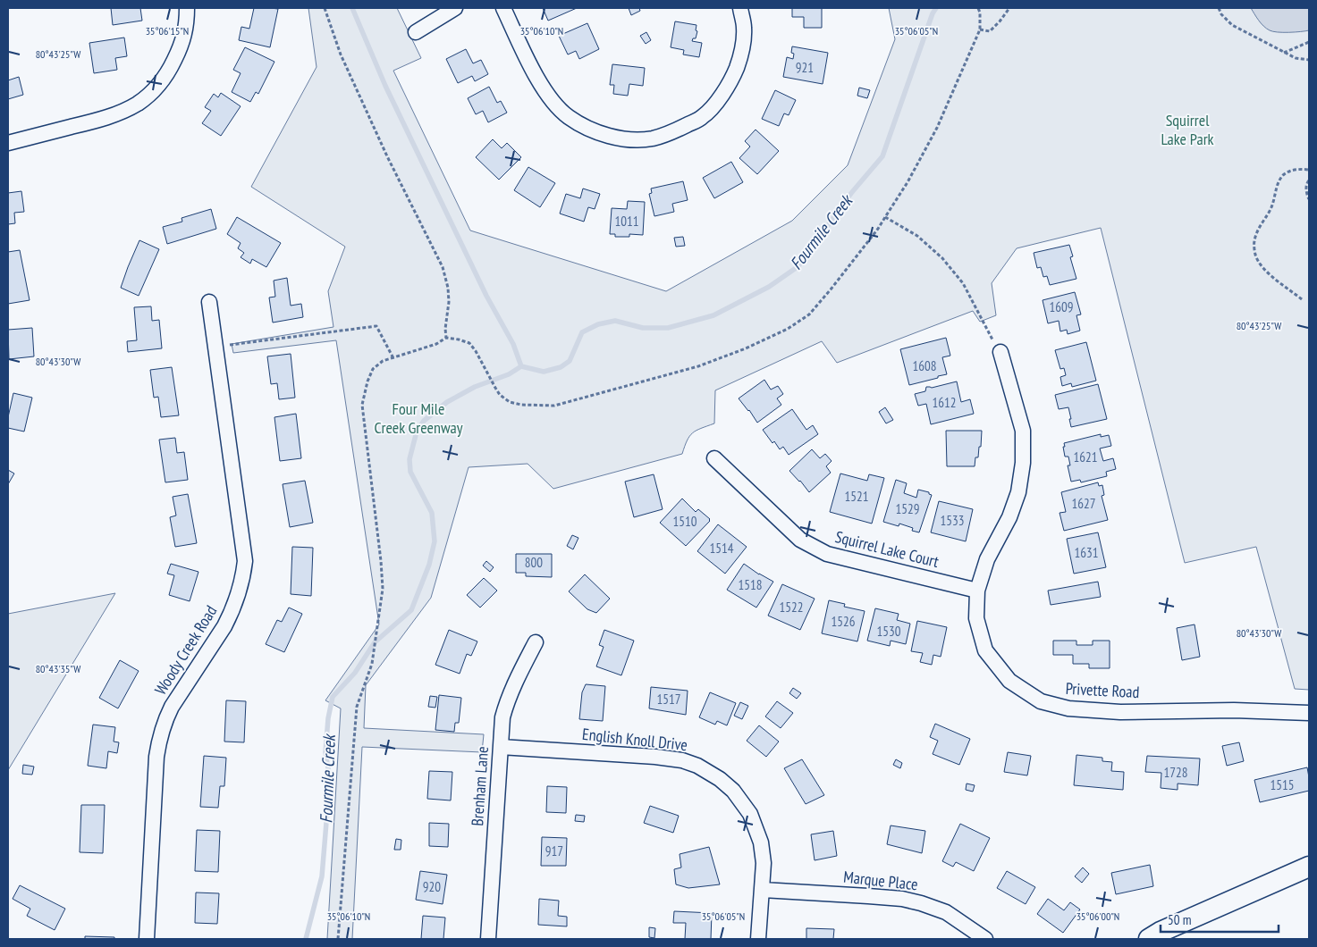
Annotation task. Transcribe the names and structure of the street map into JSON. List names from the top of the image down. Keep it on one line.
{"streets":{"street":["Squirrel Lake Court","Woody Creek Road","Privette Road","English Knoll Drive","Brenham Lane","Marque Place"]},"crossings":[["Squirrel Lake Court","Privette Road"],["English Knoll Drive","Brenham Lane"],["English Knoll Drive","Marque Place"]],"water":["Fourmile Creek"],"parks":["Squirrel Lake Park","Four Mile Creek Greenway"],"house_numbers":["921","1011","1609","1608","1612","1621","1521","1627","1529","1533","1510","1514","1631","800","1518","1522","1526","1530","1517","1728","1515","917","920"],"scale_bar":"50 m","coordinates":["35°06'15\"N","35°06'10\"N","35°06'05\"N","80°43'25\"W","80°43'30\"W","80°43'35\"W","35°06'00\"N"]}
